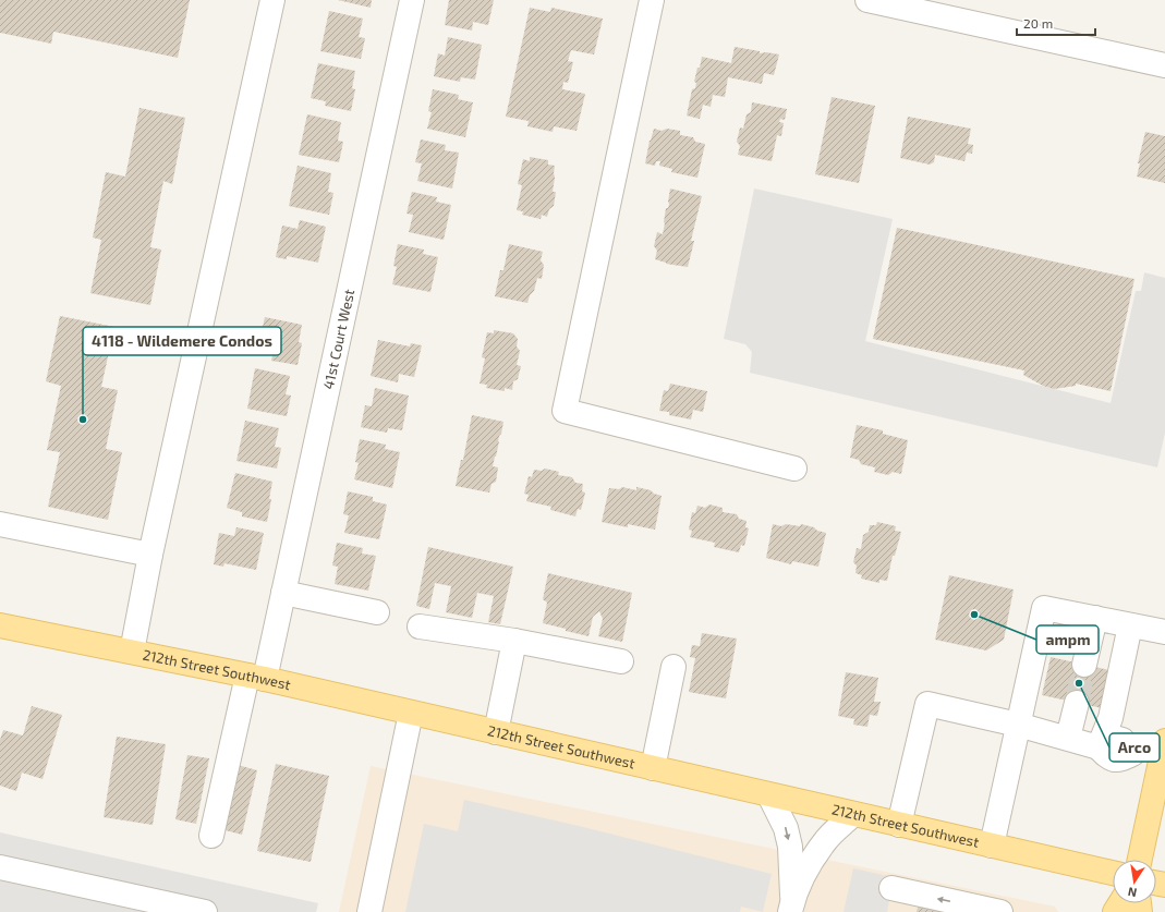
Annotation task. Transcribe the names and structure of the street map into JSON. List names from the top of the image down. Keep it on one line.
{"streets":{"main road":["212th Street Southwest"],"street":["41st Court West"]},"crossings":[["41st Court West","212th Street Southwest"]],"places":["4118 - Wildemere Condos","ampm","Arco"],"scale_bar":"20 m","north":"bottom"}
